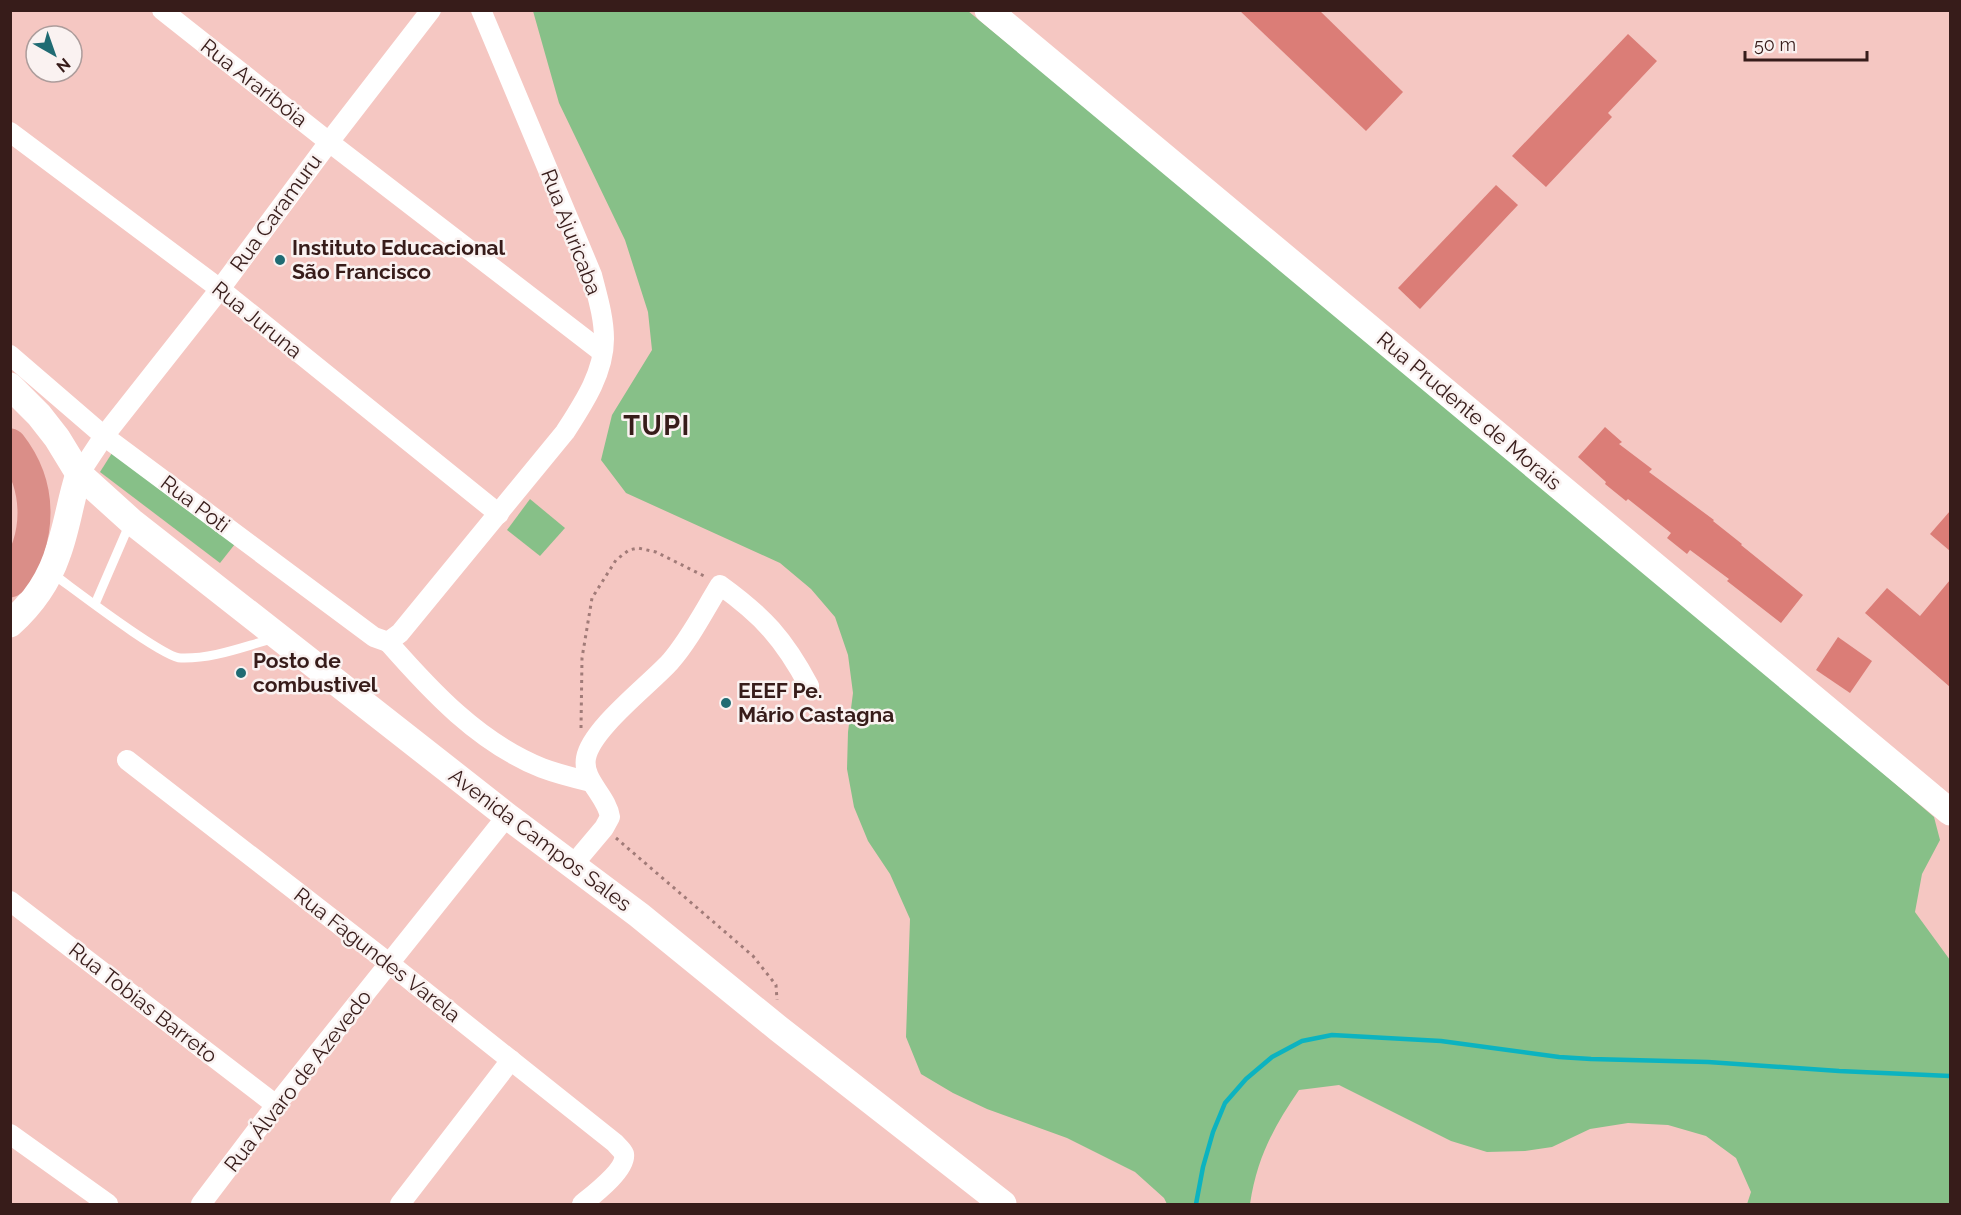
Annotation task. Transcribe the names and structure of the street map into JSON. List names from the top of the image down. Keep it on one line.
{"streets":{"street":["Rua Araribóia","Rua Caramuru","Rua Ajuricaba","Rua Juruna","Rua Prudente de Morais","Rua Poti","Avenida Campos Sales","Rua Fagundes Varela","Rua Tobias Barreto","Rua Álvaro de Azevedo"]},"crossings":[["Rua Araribóia","Rua Caramuru"],["Rua Araribóia","Rua Ajuricaba"],["Rua Caramuru","Rua Juruna"],["Rua Caramuru","Rua Poti"],["Rua Caramuru","Avenida Campos Sales"],["Rua Ajuricaba","Rua Juruna"],["Rua Ajuricaba","Rua Poti"],["Avenida Campos Sales","Rua Álvaro de Azevedo"],["Rua Fagundes Varela","Rua Álvaro de Azevedo"],["Rua Tobias Barreto","Rua Álvaro de Azevedo"]],"districts":["TUPI"],"places":["Instituto Educacional São Francisco","Posto de combustivel","EEEF Pe. Mário Castagna"],"scale_bar":"50 m","north":"bottom right"}
